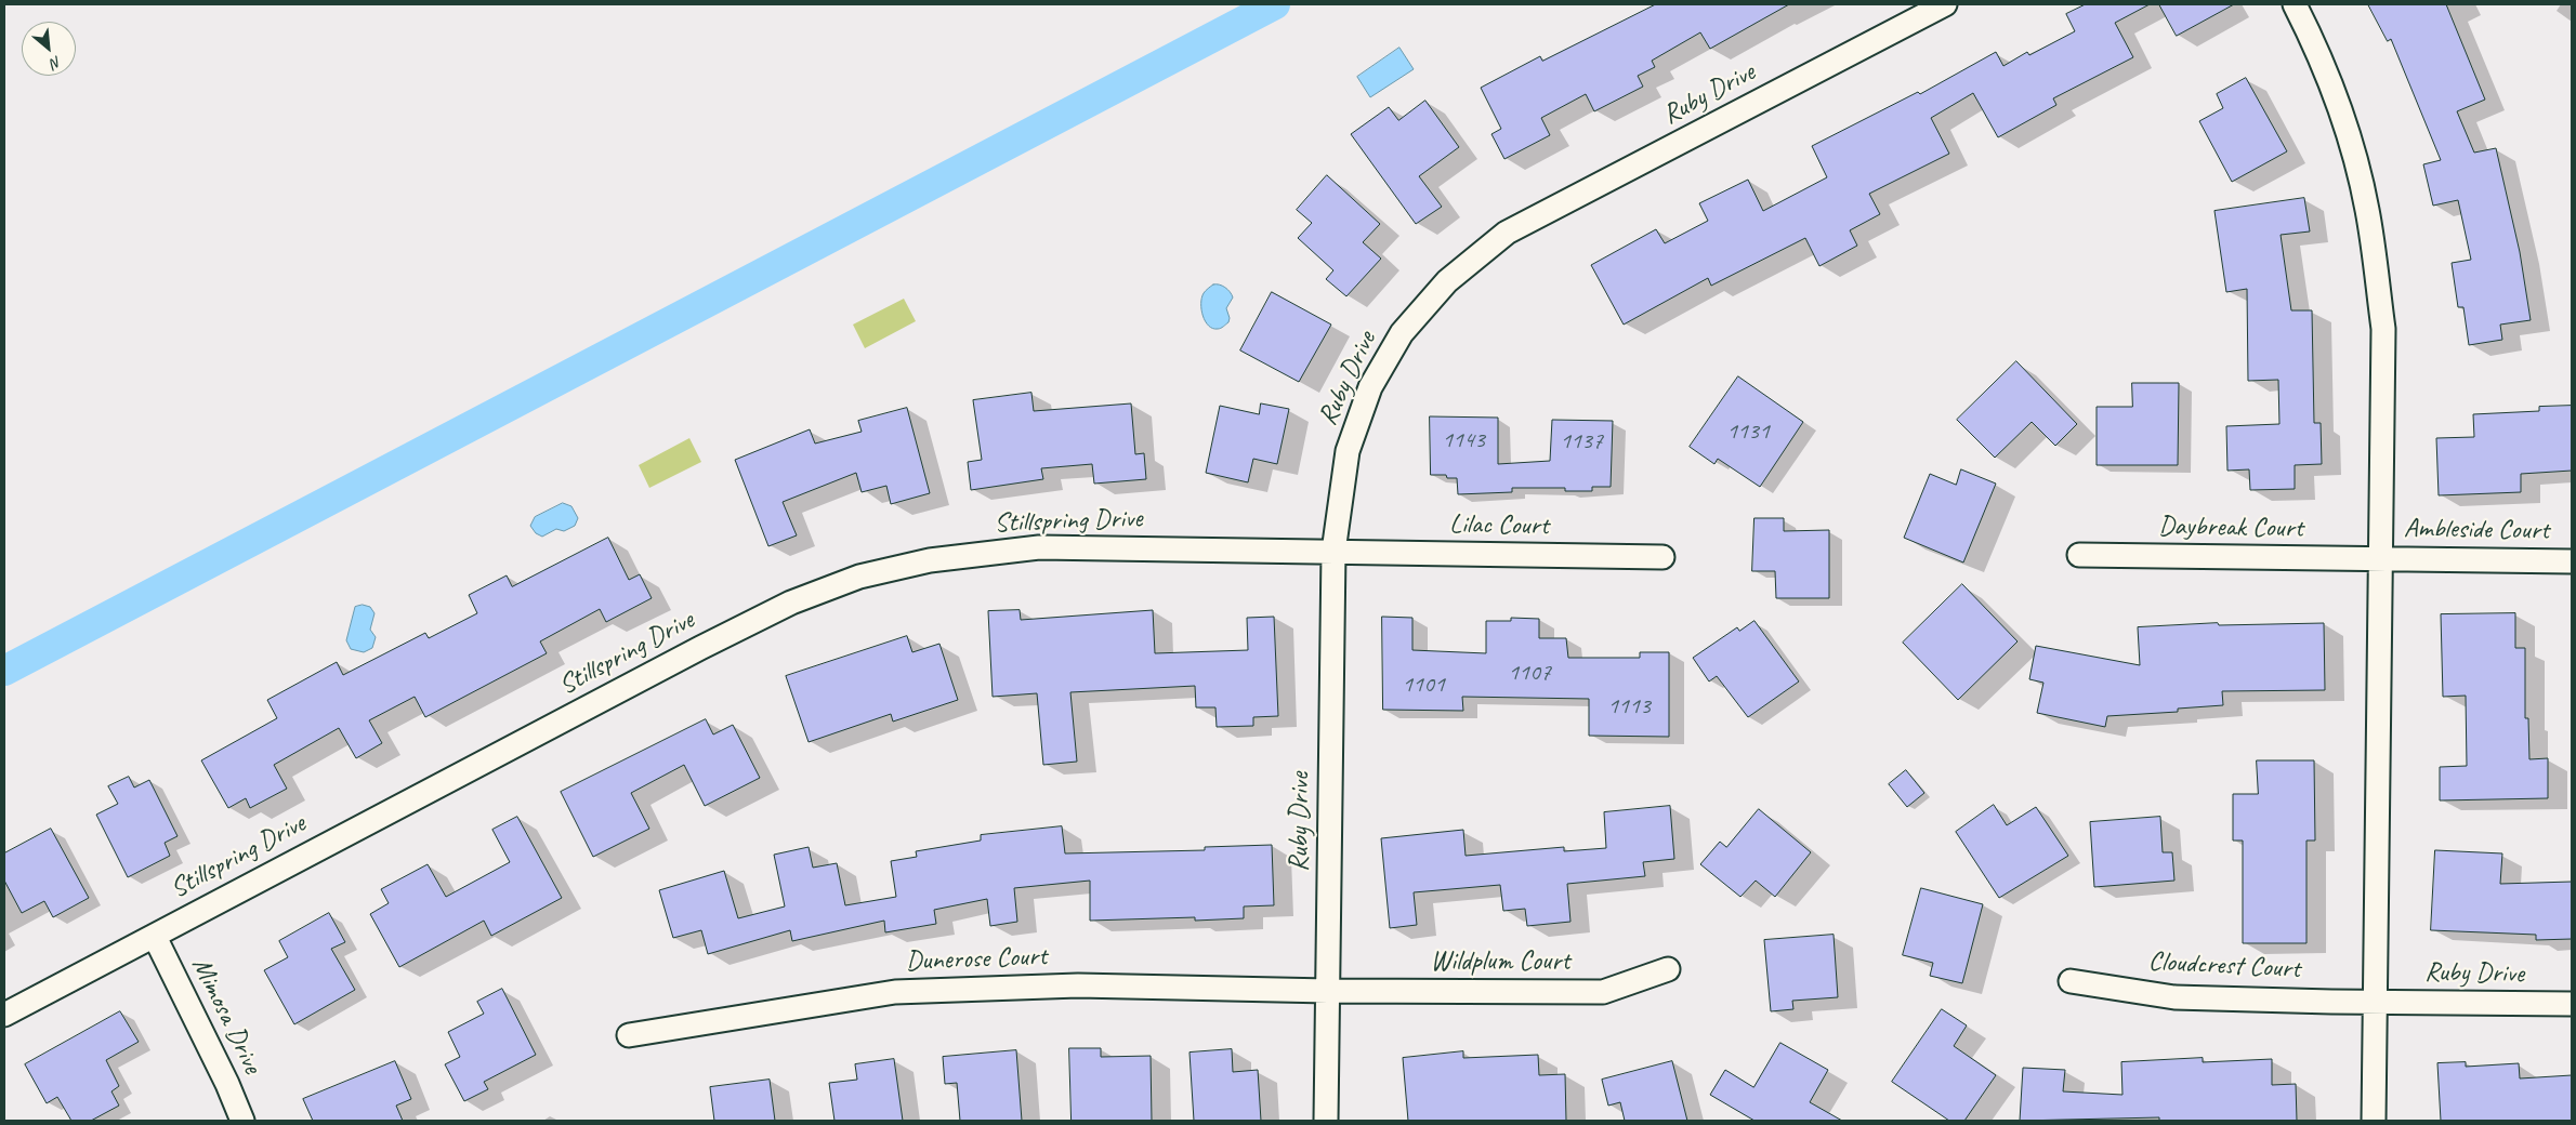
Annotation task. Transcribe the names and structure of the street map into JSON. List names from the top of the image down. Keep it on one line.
{"streets":{"street":["Ruby Drive","Stillspring Drive","Lilac Court","Daybreak Court","Ambleside Court","Dunerose Court","Wildplum Court","Cloudcrest Court","Mimosa Drive"]},"crossings":[["Ruby Drive","Stillspring Drive"],["Ruby Drive","Lilac Court"],["Ruby Drive","Dunerose Court"],["Ruby Drive","Wildplum Court"],["Ruby Drive","Cloudcrest Court"],["Stillspring Drive","Lilac Court"],["Stillspring Drive","Mimosa Drive"],["Daybreak Court","Ambleside Court"],["Dunerose Court","Wildplum Court"]],"house_numbers":["1131","1143","1137","1107","1101","1113"],"north":"bottom right"}
